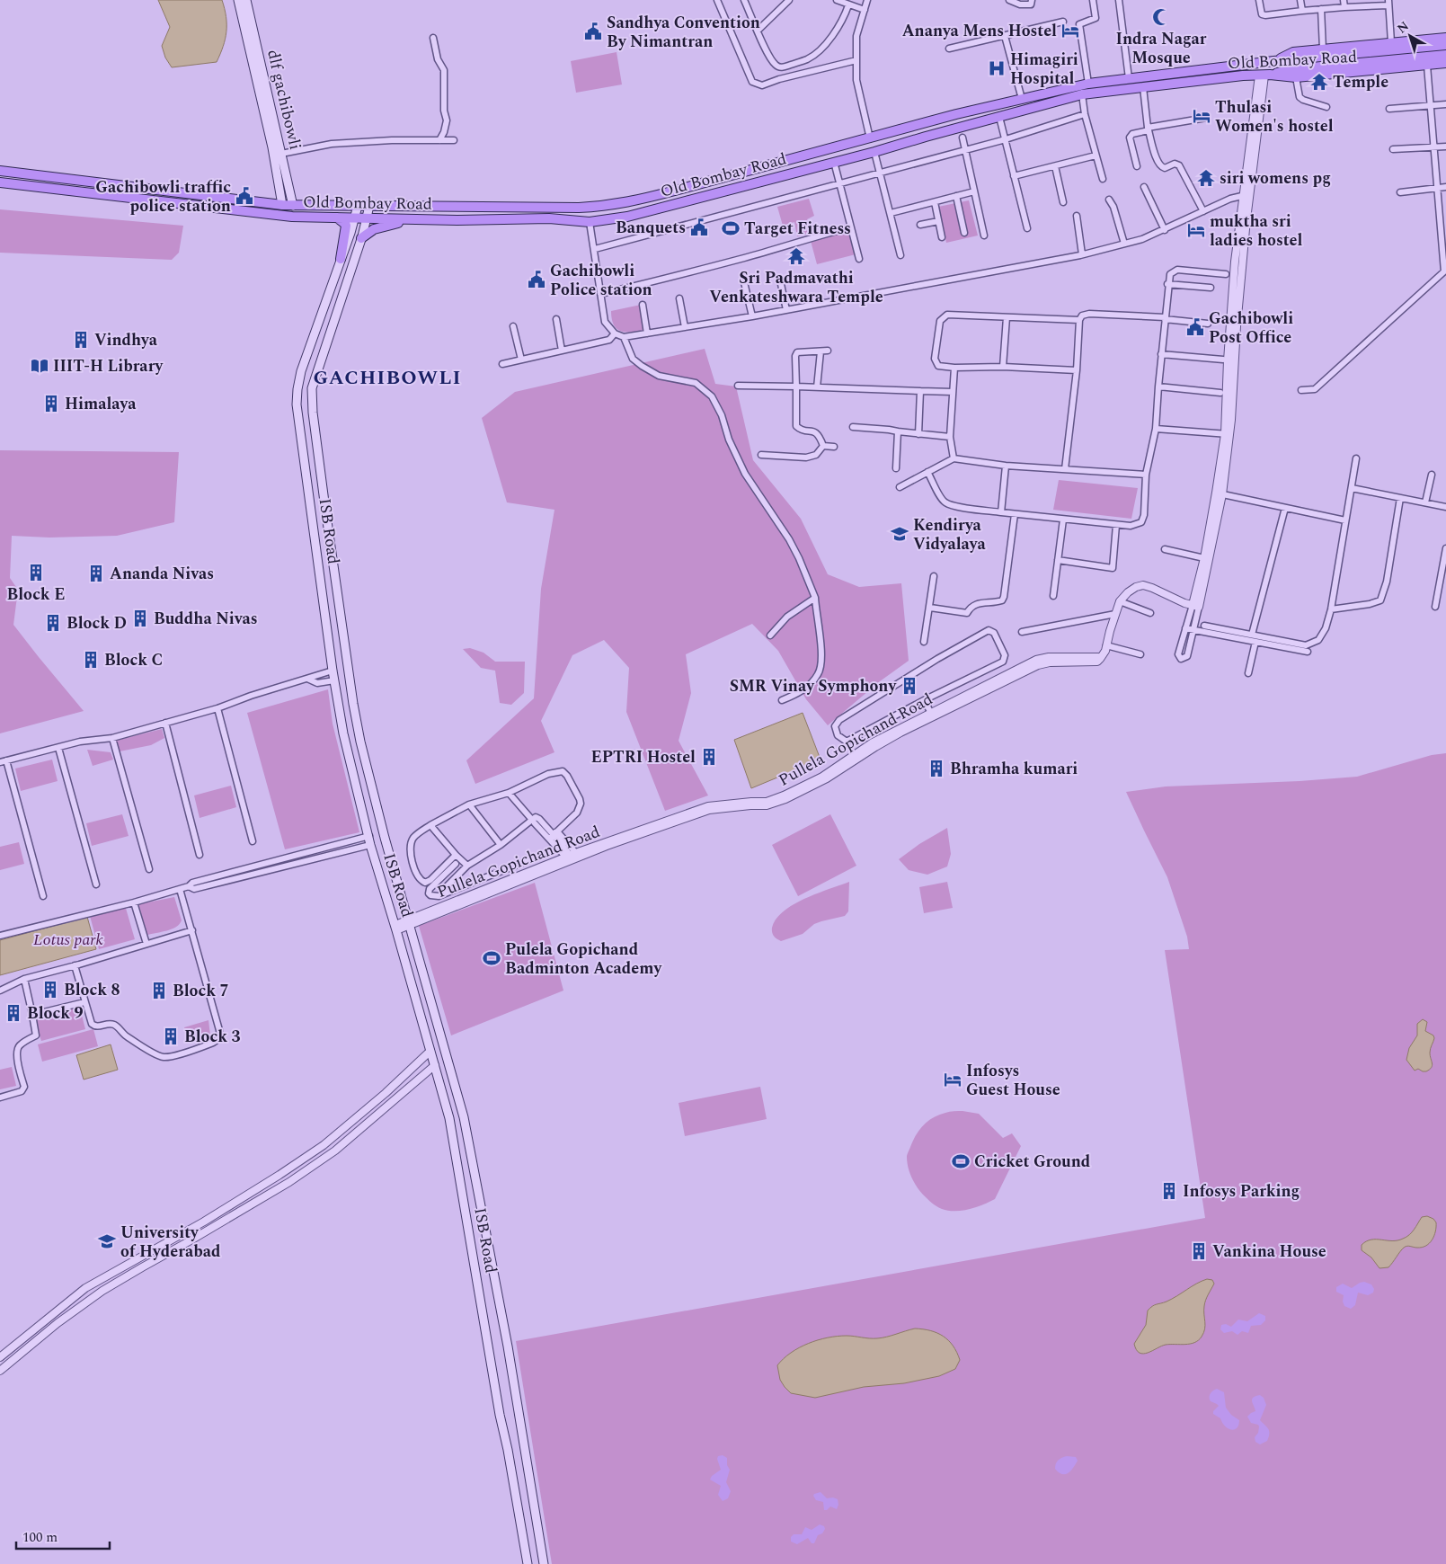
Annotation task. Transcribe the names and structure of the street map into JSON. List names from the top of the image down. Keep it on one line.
{"streets":{"main road":["Old Bombay Road","dlf gachibowli","ISB Road"],"street":["Pullela Gopichand Road"]},"crossings":[["Old Bombay Road","dlf gachibowli"],["Old Bombay Road","ISB Road"],["ISB Road","Pullela Gopichand Road"]],"districts":["GACHIBOWLI"],"parks":["Lotus park"],"places":{"mosque":["Indra Nagar Mosque"],"hotel":["Ananya Mens Hostel","Thulasi Women's hostel","muktha sri ladies hostel","Infosys Guest House"],"public building":["Sandhya Convention By Nimantran","Gachibowli traffic police station","Banquets","Gachibowli Police station","Gachibowli Post Office"],"hospital":["Himagiri Hospital"],"temple":["Temple","siri womens pg","Sri Padmavathi Venkateshwara Temple"],"sports":["Target Fitness","Pulela Gopichand Badminton Academy","Cricket Ground"],"building":["Vindhya","Himalaya","Block E","Ananda Nivas","Buddha Nivas","Block D","Block C","SMR Vinay Symphony","EPTRI Hostel","Bhramha kumari","Block 8","Block 7","Block 9","Block 3","Infosys Parking","Vankina House"],"library":["IIIT-H Library"],"school or university":["Kendirya Vidyalaya","University of Hyderabad"]},"scale_bar":"100 m","north":"top left"}
